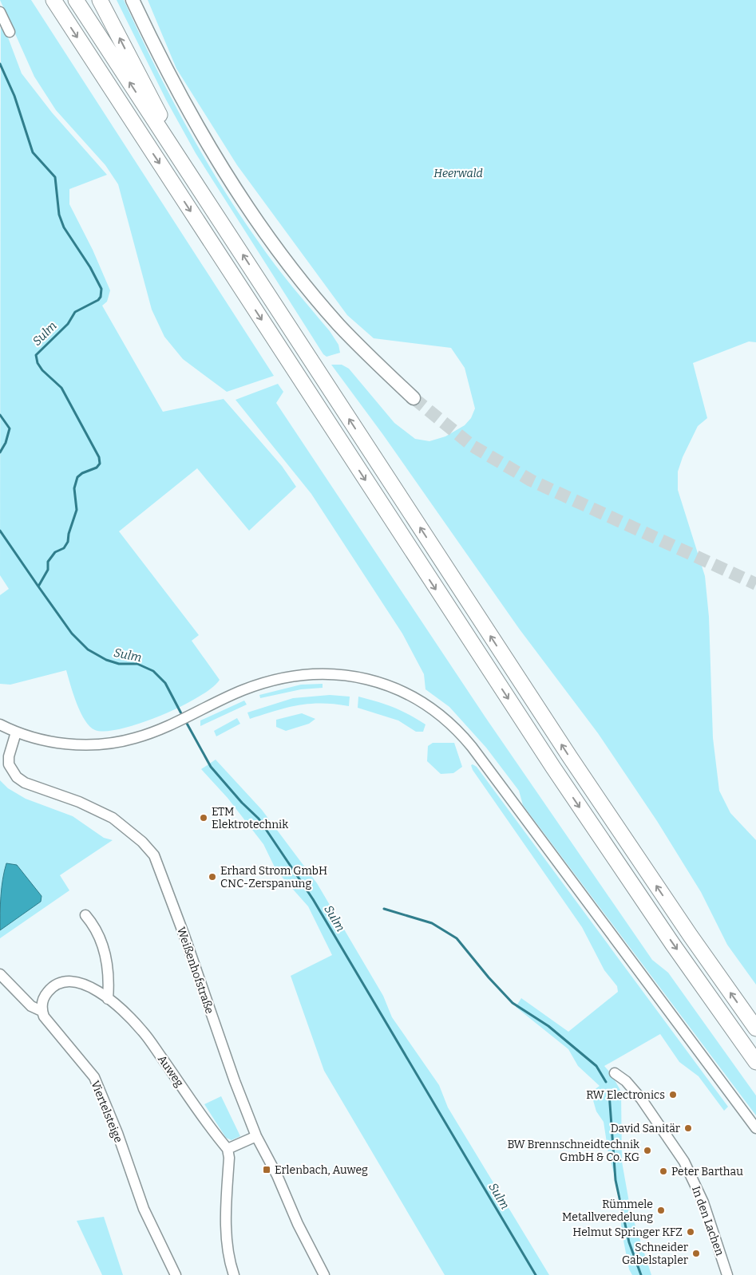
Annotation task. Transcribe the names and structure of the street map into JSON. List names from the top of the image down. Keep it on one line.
{"streets":{"street":["Weißenhofstraße","Auweg","Viertelsteige","In den Lachen"]},"crossings":[["Auweg","Viertelsteige"]],"water":["Sulm"],"parks":["Heerwald"],"places":{"other":["ETM Elektrotechnik","Erhard Strom GmbH CNC-Zerspanung","RW Electronics","David Sanitär","BW Brennschneidtechnik GmbH & Co. KG","Peter Barthau","Rümmele Metallveredelung","Helmut Springer KFZ","Schneider Gabelstapler"],"transit":["Erlenbach, Auweg"]}}
